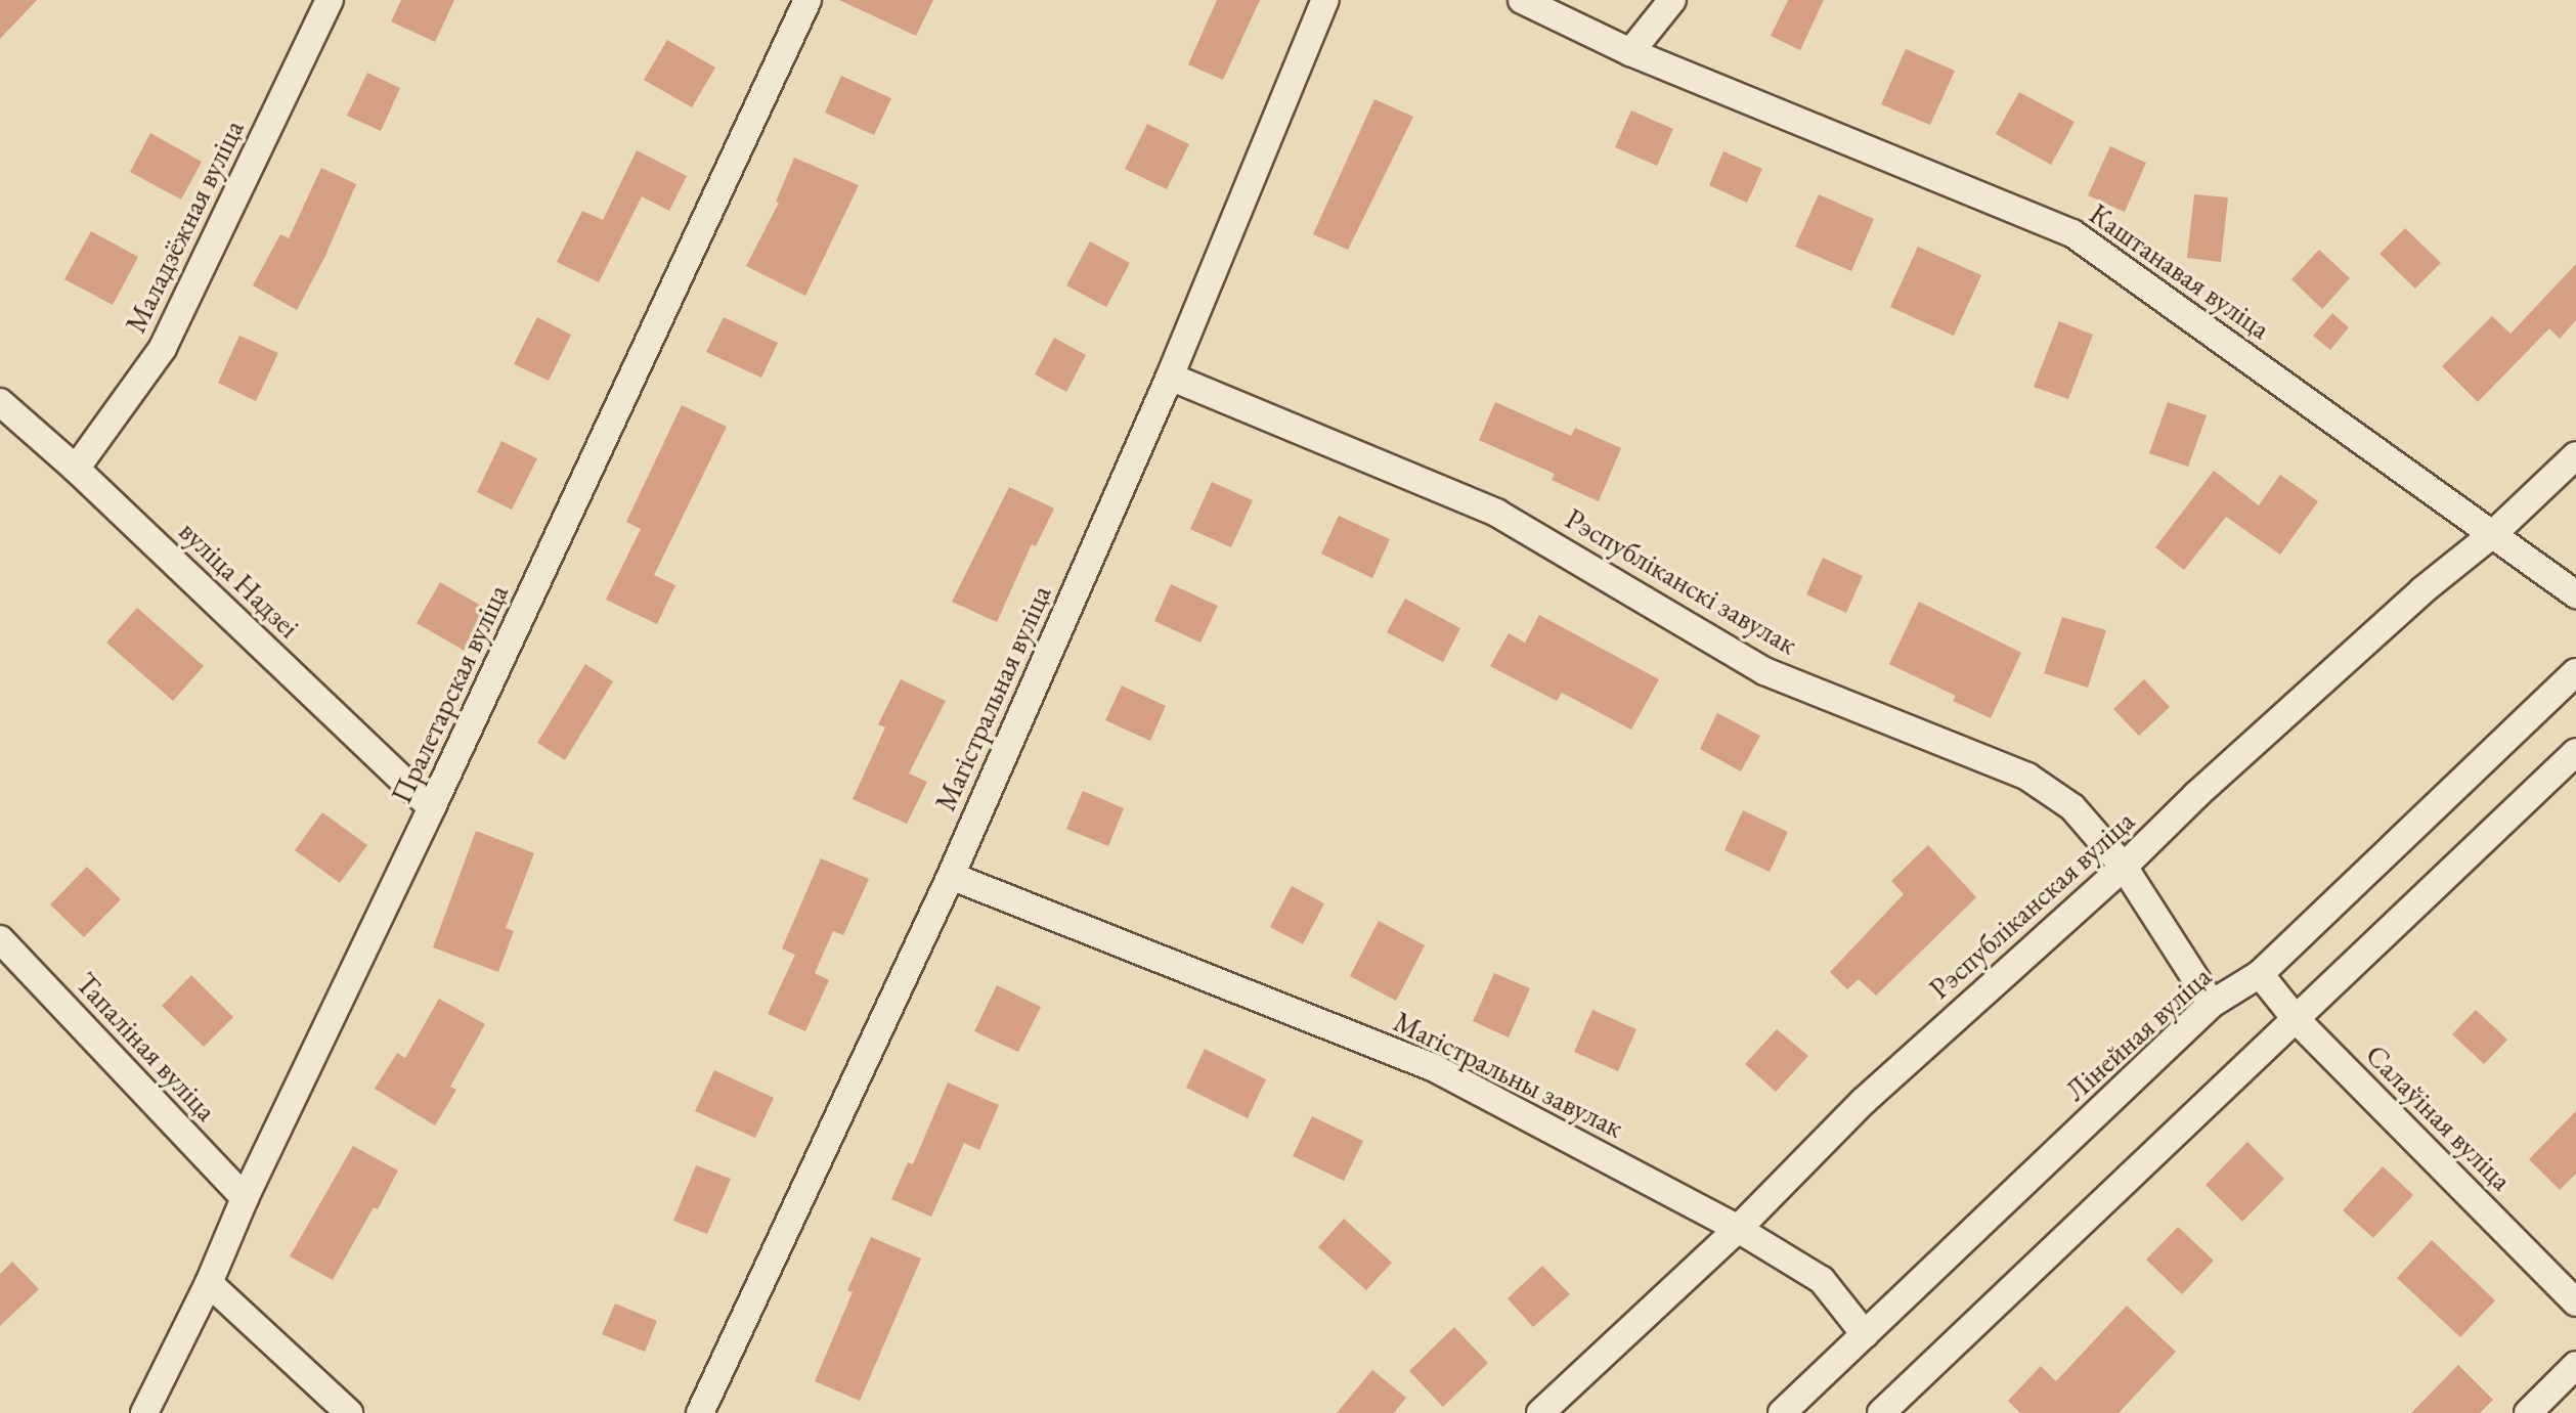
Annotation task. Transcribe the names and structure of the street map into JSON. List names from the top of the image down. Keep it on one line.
{"streets":{"street":["Маладзёжная вуліца","Каштанавая вуліца","вуліца Надзеі","Рэспубліканскі завулак","Пралетарская вуліца","Магістральная вуліца","Рэспубліканская вуліца","Лінейная вуліца","Тапаліная вуліца","Магістральны завулак","Салаўіная вуліца"]},"crossings":[["Маладзёжная вуліца","вуліца Надзеі"],["Каштанавая вуліца","Рэспубліканская вуліца"],["вуліца Надзеі","Пралетарская вуліца"],["Рэспубліканскі завулак","Магістральная вуліца"],["Рэспубліканскі завулак","Рэспубліканская вуліца"],["Рэспубліканскі завулак","Лінейная вуліца"],["Пралетарская вуліца","Тапаліная вуліца"],["Магістральная вуліца","Магістральны завулак"],["Рэспубліканская вуліца","Магістральны завулак"],["Лінейная вуліца","Магістральны завулак"],["Лінейная вуліца","Салаўіная вуліца"]]}
